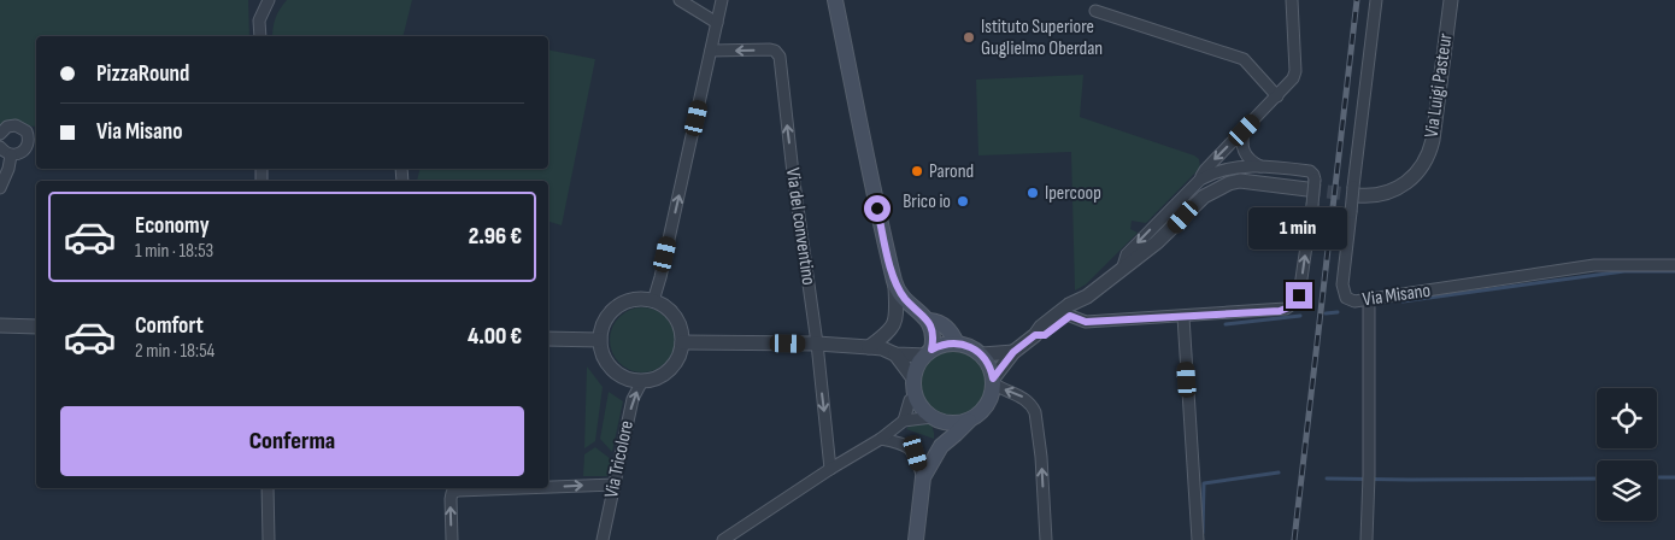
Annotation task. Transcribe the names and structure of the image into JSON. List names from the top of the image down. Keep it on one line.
{"streets":{"street":["Via Luigi Pasteur","Via del conventino","Via Misano","Via Tricolore"]},"crossings":[["Via Luigi Pasteur","Via Misano"]],"one_way":["Via Tricolore"],"places":["Istituto Superiore Guglielmo Oberdan","Parond","Ipercoop","Brico io"],"page":{"banner":["PizzaRound","Via Misano"],"list":[{"name":"Economy","note":"1 min · 18:53","value":"2.96 €"},{"name":"Comfort","note":"2 min · 18:54","value":"4.00 €"}],"bubble":"1 min","buttons":"Conferma"}}
